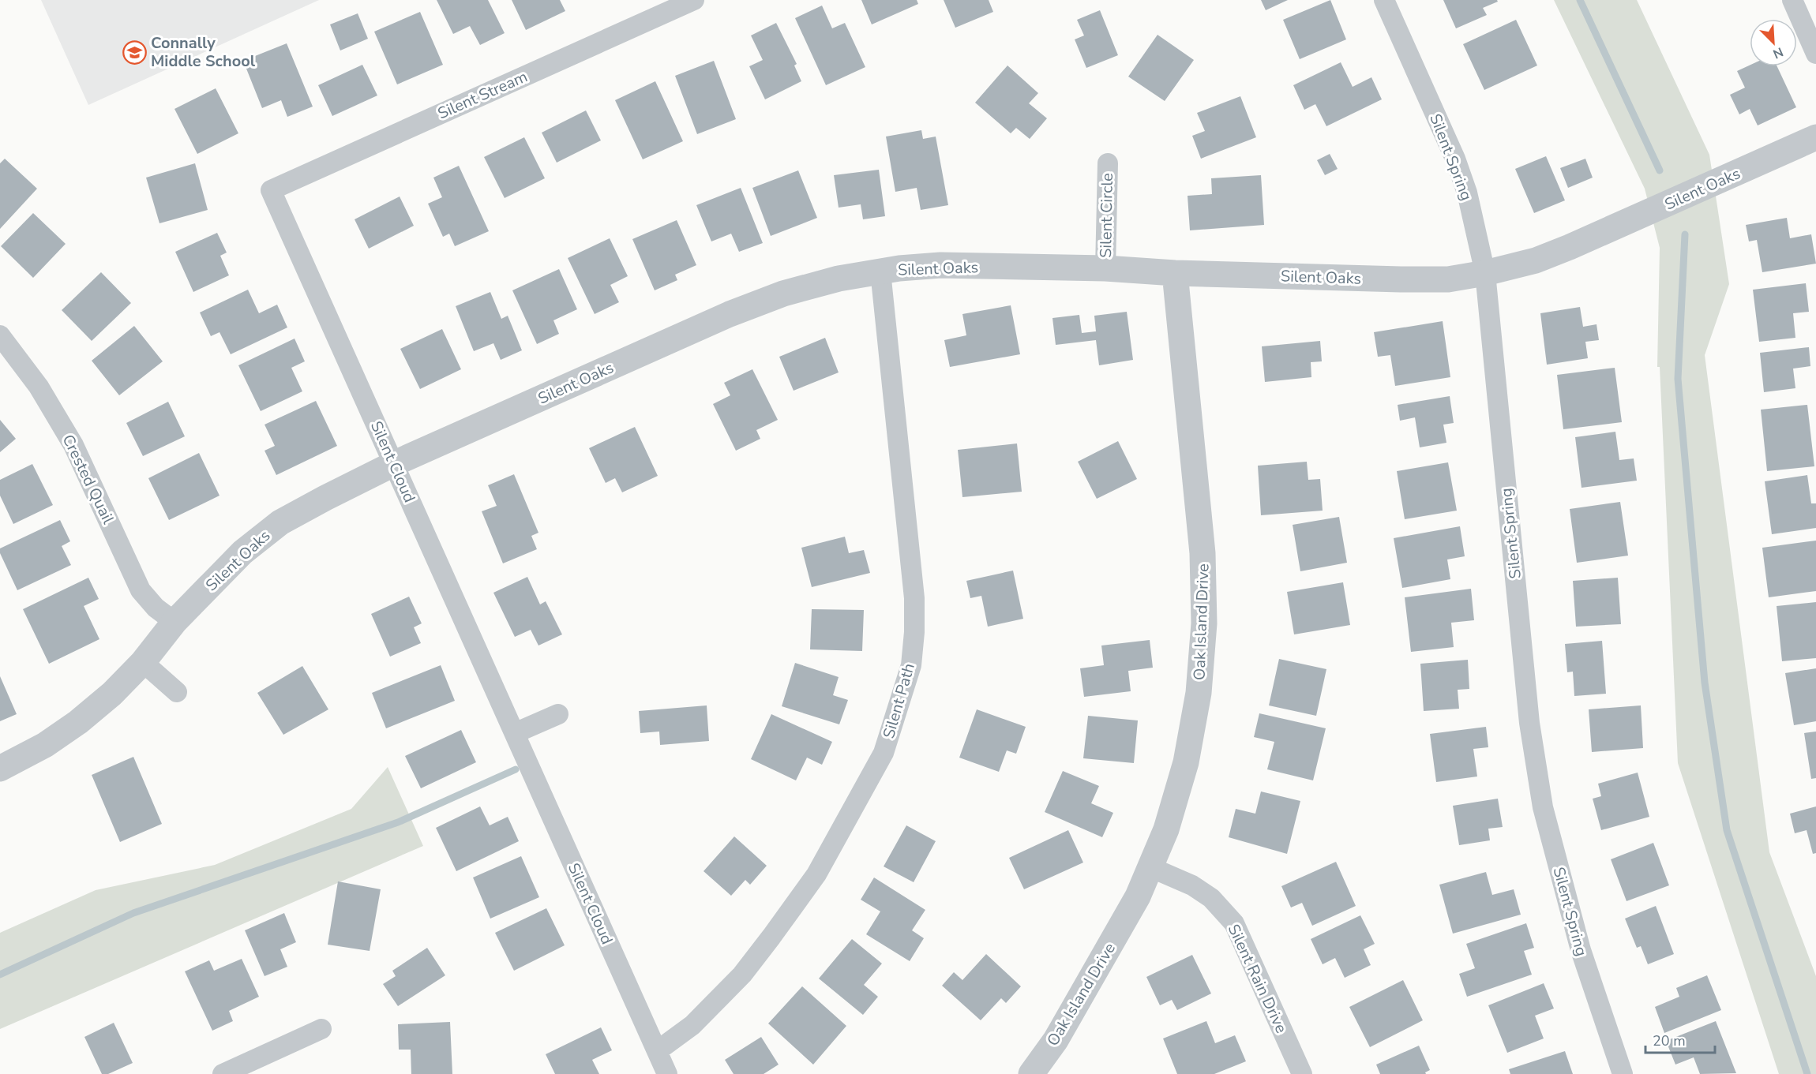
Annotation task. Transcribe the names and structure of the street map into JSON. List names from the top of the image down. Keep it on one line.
{"streets":{"street":["Silent Stream","Silent Spring","Silent Oaks","Silent Circle","Silent Cloud","Crested Quail","Oak Island Drive","Silent Path","Silent Rain Drive"]},"crossings":[["Silent Stream","Silent Cloud"],["Silent Spring","Silent Oaks"],["Silent Oaks","Silent Circle"],["Silent Oaks","Silent Cloud"],["Silent Oaks","Crested Quail"],["Silent Oaks","Oak Island Drive"],["Silent Oaks","Silent Path"],["Silent Cloud","Silent Path"],["Oak Island Drive","Silent Rain Drive"]],"places":{"school or university":["Connally Middle School"]},"scale_bar":"20 m","north":"bottom right"}
